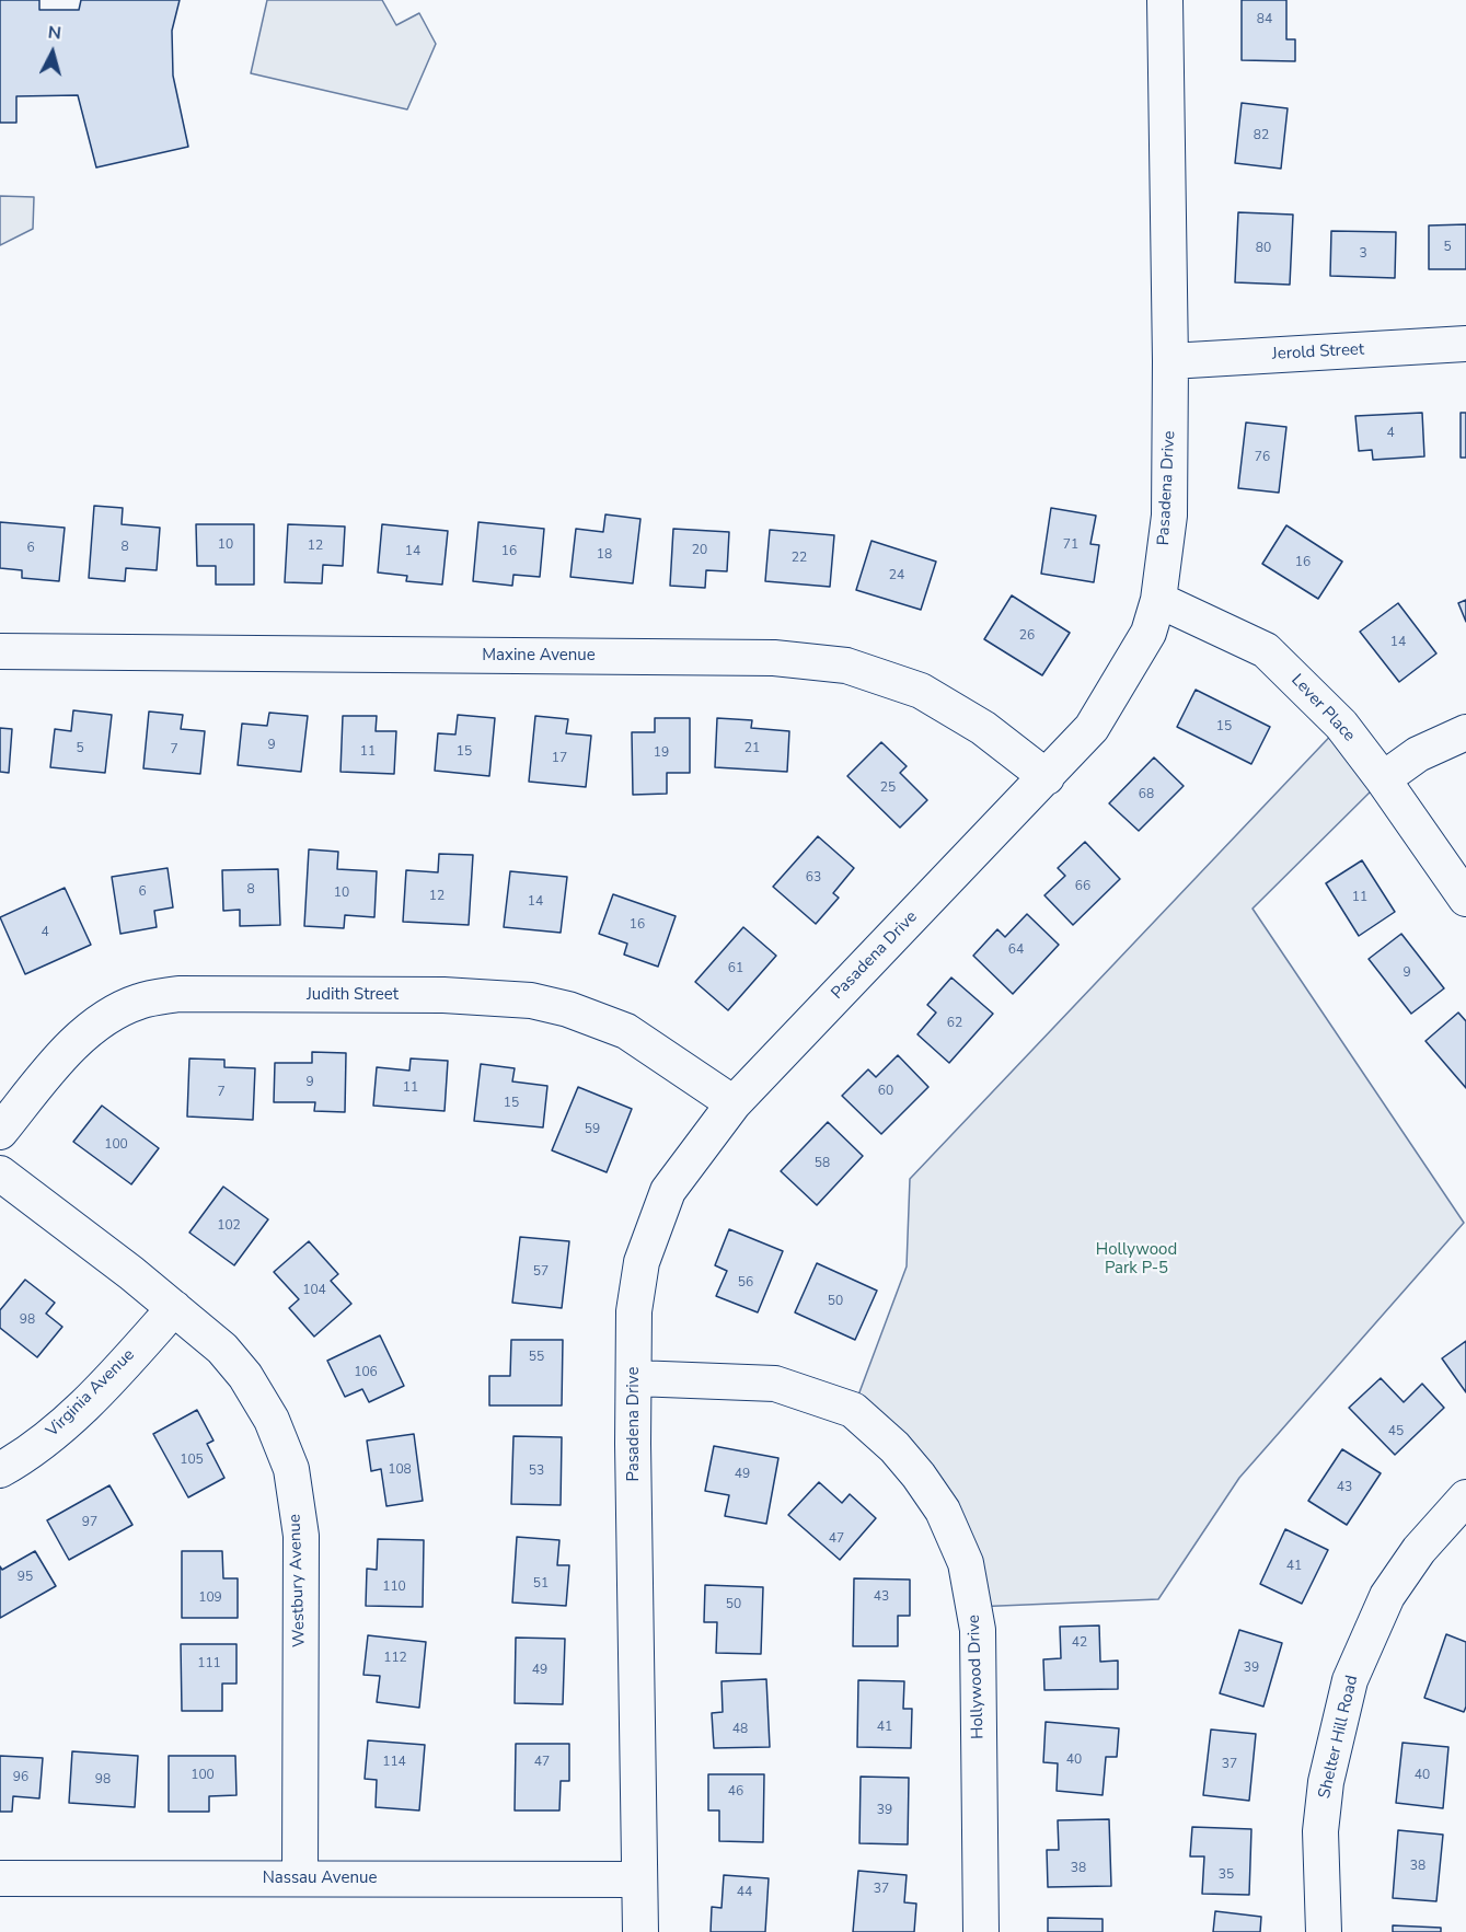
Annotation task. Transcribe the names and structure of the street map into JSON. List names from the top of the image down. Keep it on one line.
{"streets":{"street":["Jerold Street","Pasadena Drive","Maxine Avenue","Lever Place","Judith Street","Virginia Avenue","Westbury Avenue","Hollywood Drive","Shelter Hill Road","Nassau Avenue"]},"crossings":[["Jerold Street","Pasadena Drive"],["Pasadena Drive","Maxine Avenue"],["Pasadena Drive","Lever Place"],["Pasadena Drive","Judith Street"],["Pasadena Drive","Hollywood Drive"],["Pasadena Drive","Nassau Avenue"],["Virginia Avenue","Westbury Avenue"],["Westbury Avenue","Nassau Avenue"]],"parks":["Hollywood Park P-5"],"house_numbers":["84","82","5","80","3","4","76","10","71","12","8","6","20","14","16","18","22","16","24","26","14","15","9","5","21","7","11","15","19","17","25","68","63","66","8","6","10","12","11","14","16","4","64","61","9","62","9","11","60","7","15","59","100","58","102","57","56","104","50","98","55","106","45","105","108","53","49","43","97","47","41","95","51","110","43","109","50","42","112","111","39","49","41","48","40","114","47","37","100","40","96","98","46","39","38","38","35","37","44"],"north":"top"}
